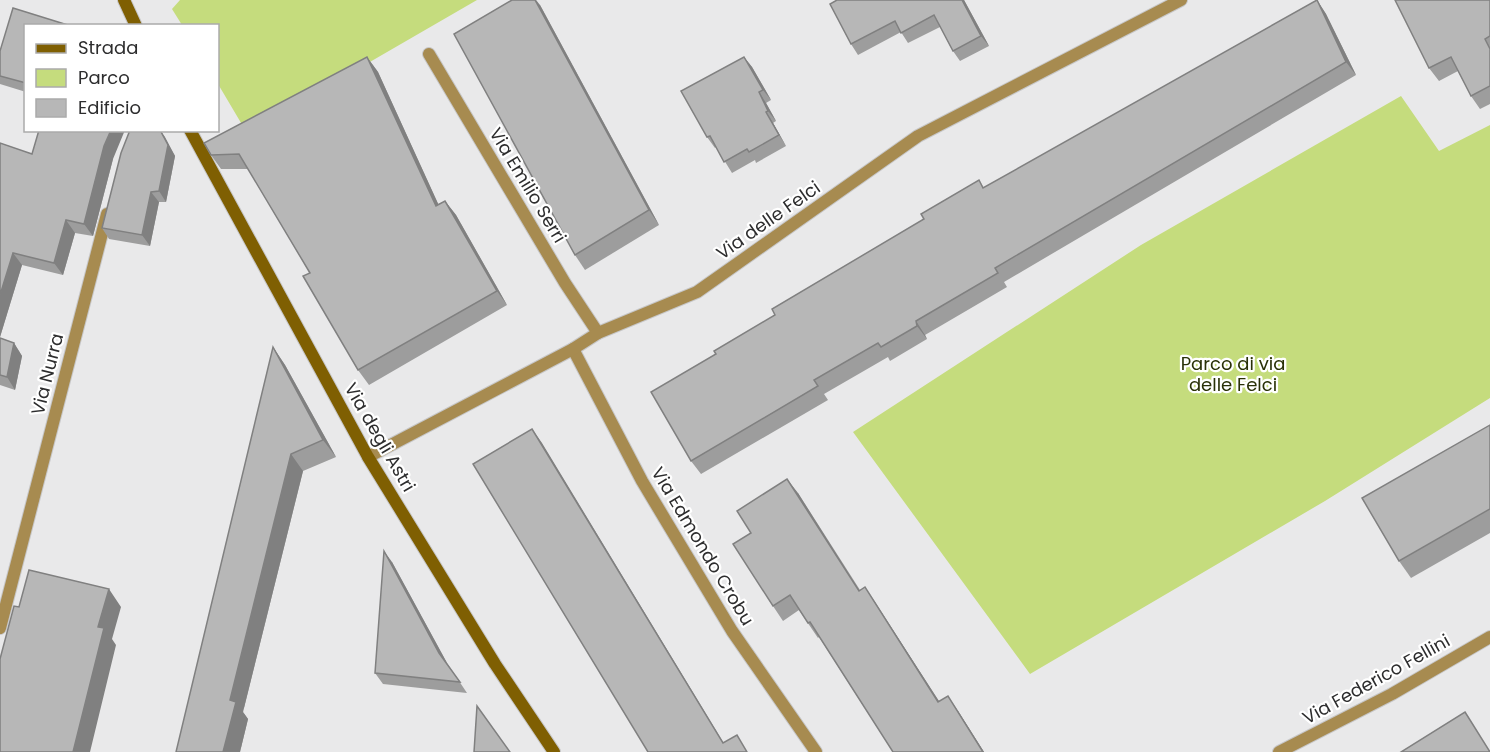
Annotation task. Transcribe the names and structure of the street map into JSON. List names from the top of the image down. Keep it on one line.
{"streets":{"street":["Via Emilio Serri","Via delle Felci","Via Nurra","Via degli Astri","Via Edmondo Crobu","Via Federico Fellini"]},"crossings":[["Via Emilio Serri","Via delle Felci"],["Via delle Felci","Via degli Astri"],["Via delle Felci","Via Edmondo Crobu"]],"parks":["Parco di via delle Felci"],"legend":["Strada","Parco","Edificio"]}
